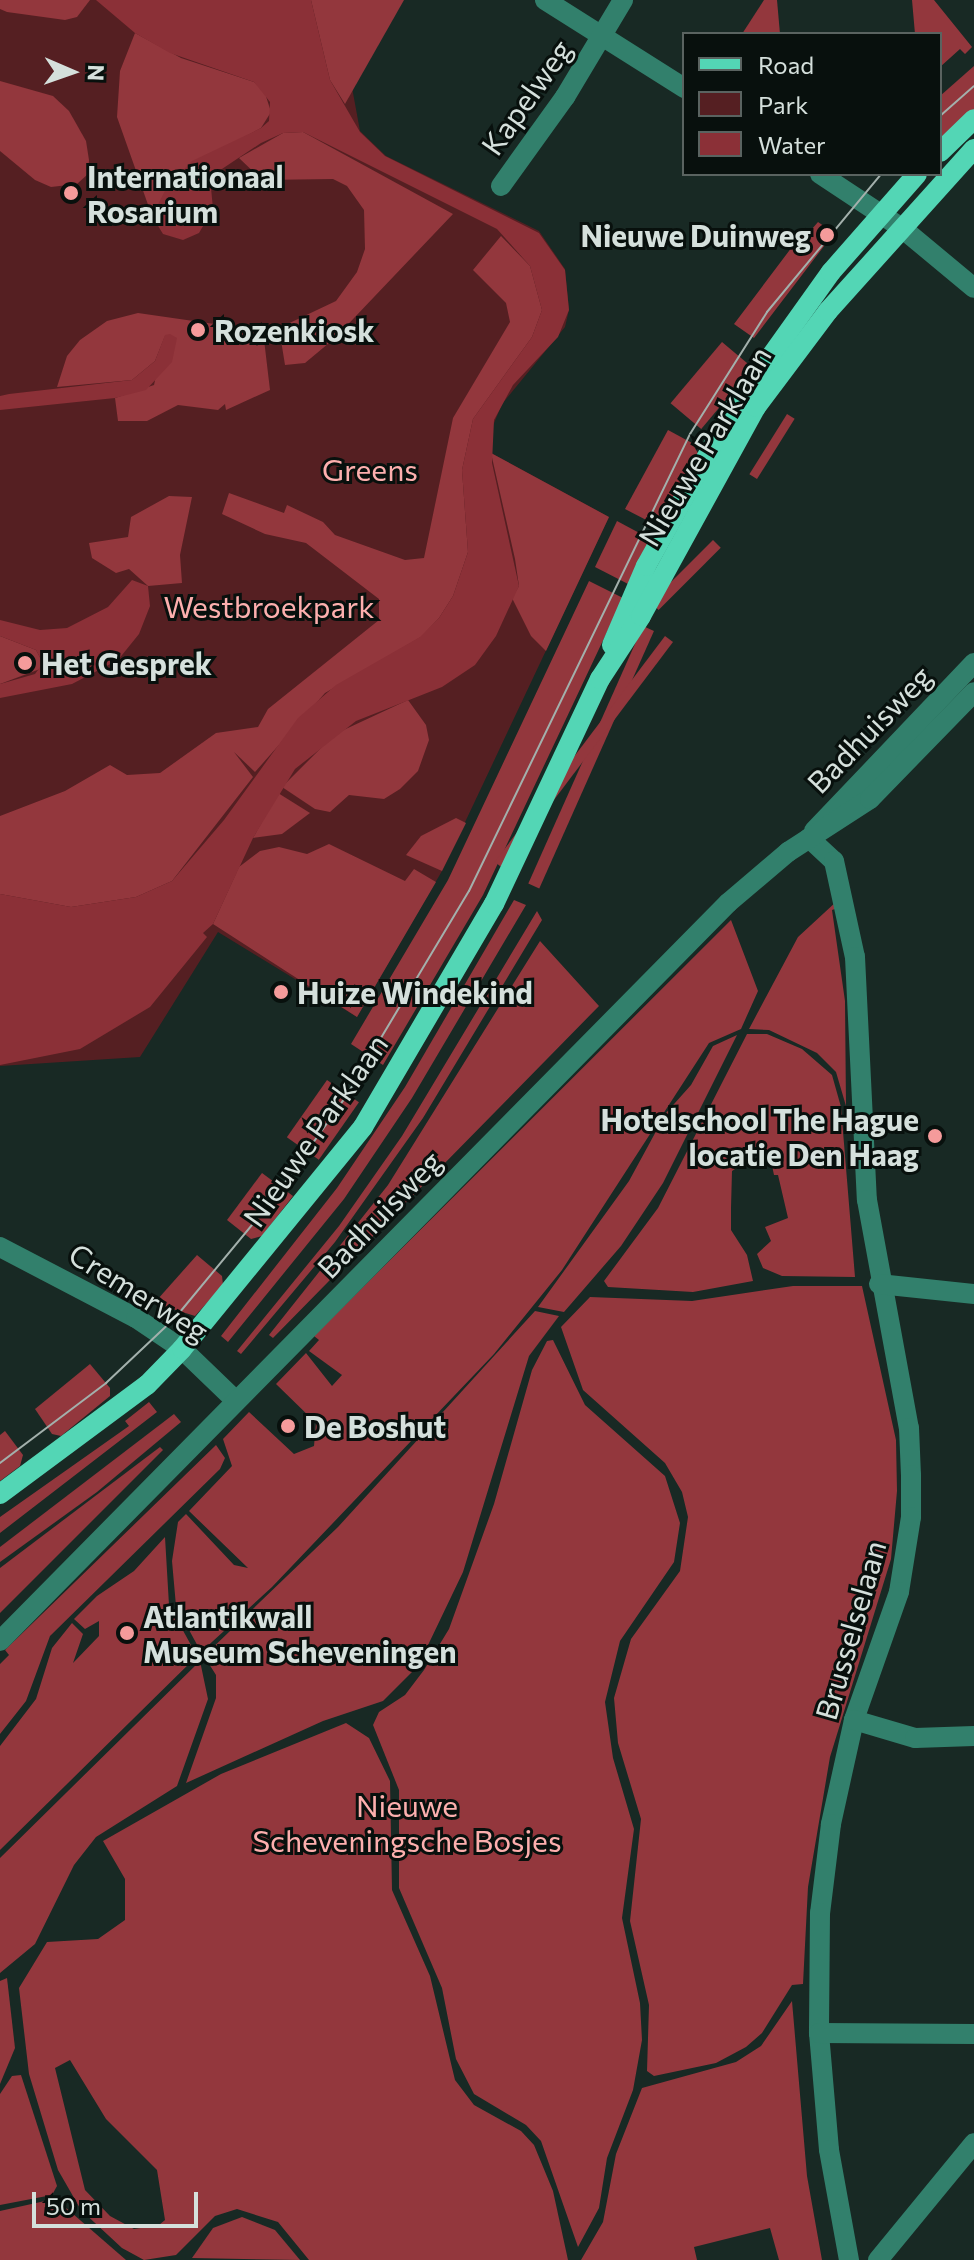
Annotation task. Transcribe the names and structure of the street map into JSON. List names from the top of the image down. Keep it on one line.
{"streets":{"main road":["Nieuwe Parklaan"],"street":["Kapelweg","Badhuisweg","Cremerweg","Brusselselaan"]},"crossings":[["Nieuwe Parklaan","Cremerweg"],["Badhuisweg","Cremerweg"],["Badhuisweg","Brusselselaan"]],"parks":["Greens","Westbroekpark","Nieuwe Scheveningsche Bosjes"],"places":["Internationaal Rosarium","Nieuwe Duinweg","Rozenkiosk","Het Gesprek","Huize Windekind","Hotelschool The Hague locatie Den Haag","De Boshut","Atlantikwall Museum Scheveningen"],"legend":["Road","Park","Water"],"scale_bar":"50 m","north":"right"}
